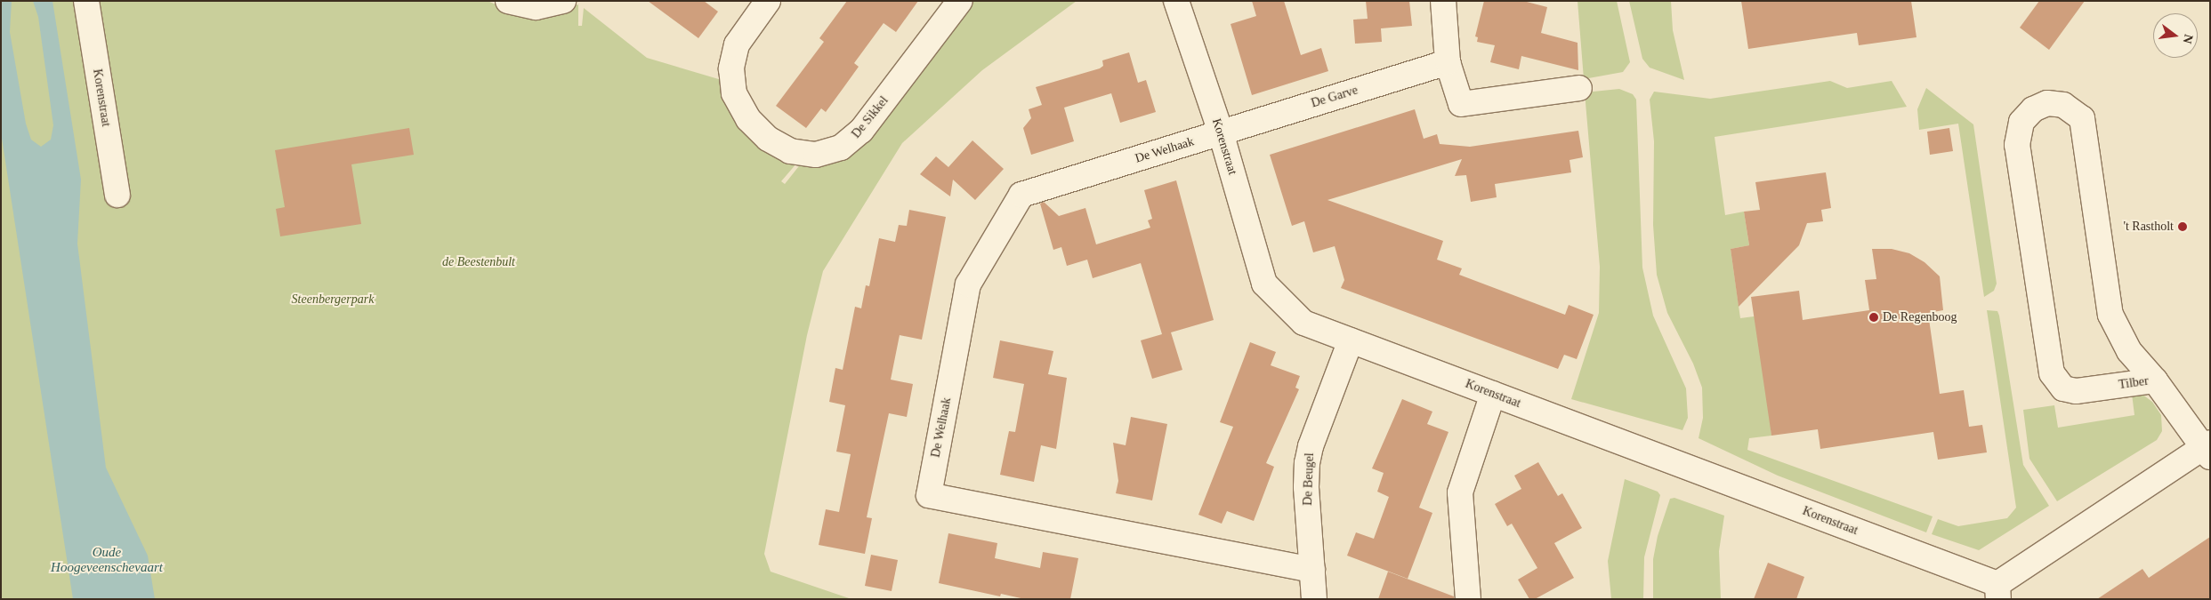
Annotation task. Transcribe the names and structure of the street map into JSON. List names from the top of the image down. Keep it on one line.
{"streets":{"street":["De Garve","Korenstraat","De Sikkel","De Welhaak","Tilber","De Beugel"]},"crossings":[["De Garve","Korenstraat"],["De Garve","De Welhaak"],["Korenstraat","De Welhaak"],["Korenstraat","De Beugel"],["De Welhaak","De Beugel"]],"water":["Oude Hoogeveenschevaart"],"parks":["de Beestenbult","Steenbergerpark"],"places":["'t Rastholt","De Regenboog"],"north":"right"}
